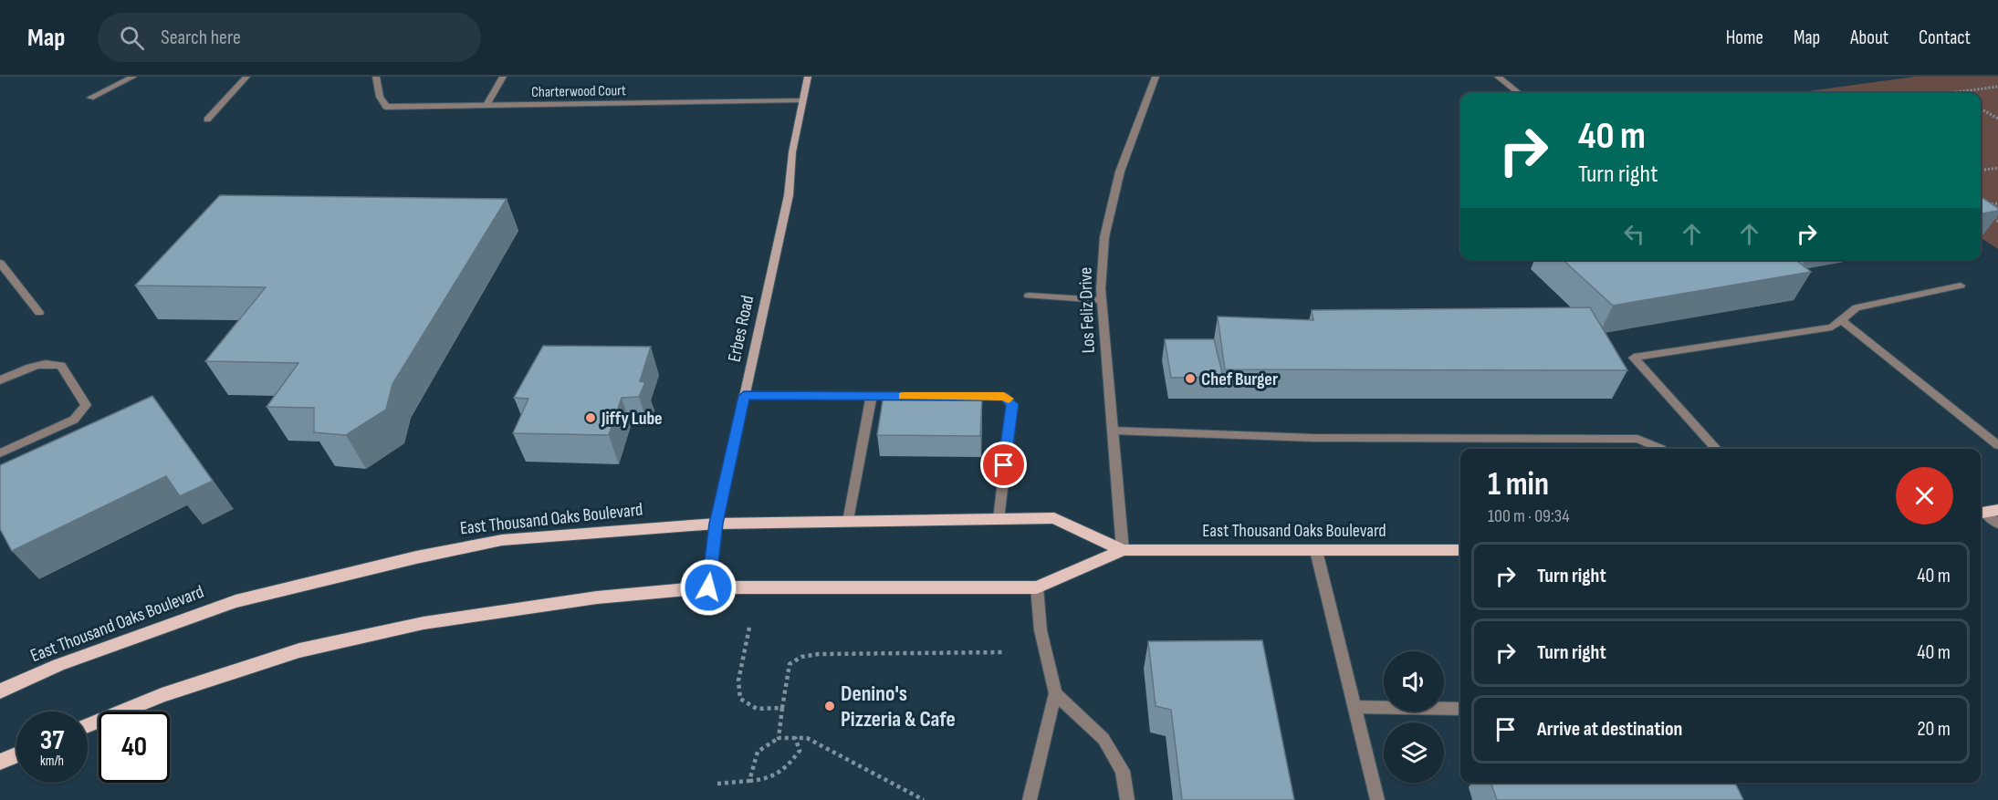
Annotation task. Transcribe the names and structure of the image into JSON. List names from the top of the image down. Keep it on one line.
{"streets":{"main road":["East Thousand Oaks Boulevard"],"street":["Charterwood Court","Los Feliz Drive","Erbes Road"]},"crossings":[["Charterwood Court","Erbes Road"],["Los Feliz Drive","East Thousand Oaks Boulevard"],["Erbes Road","East Thousand Oaks Boulevard"]],"places":["Chef Burger","Jiffy Lube","Denino's Pizzeria & Cafe"],"page":{"header":"Map","search":"Search here","nav":["Home","Map","About","Contact"],"turn":["40 m","Turn right"],"heading":["1 min","100 m · 09:34"],"list":[{"name":"Turn right","value":"40 m"},{"name":"Turn right","value":"40 m"},{"name":"Arrive at destination","value":"20 m"}],"speed":"37 km/h","limit":"40"}}
